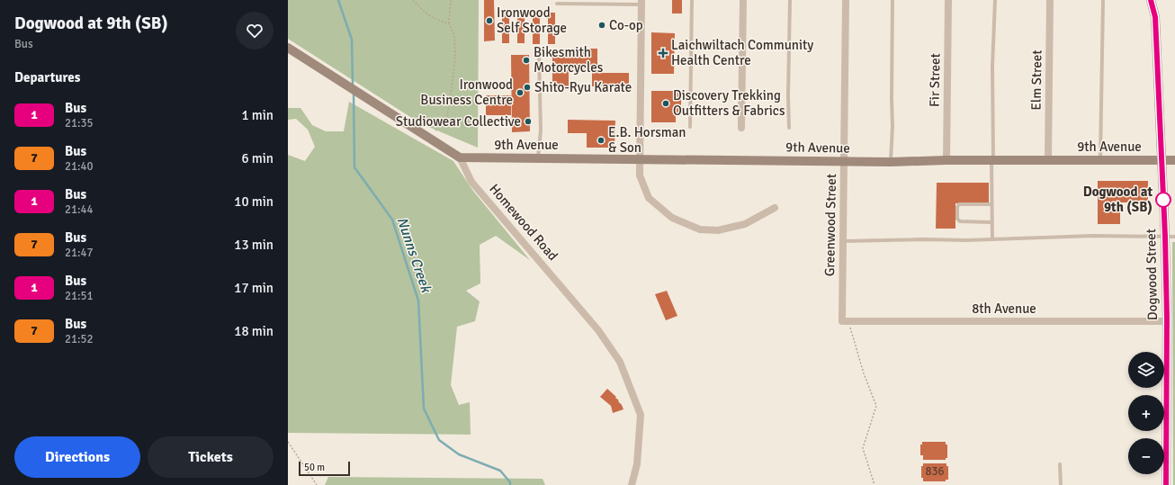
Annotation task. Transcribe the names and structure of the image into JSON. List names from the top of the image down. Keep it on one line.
{"streets":{"main road":["9th Avenue","Dogwood Street"],"street":["Fir Street","Elm Street","Homewood Road","Greenwood Street","8th Avenue"]},"crossings":[["Fir Street","9th Avenue"],["Elm Street","9th Avenue"],["9th Avenue","Homewood Road"],["9th Avenue","Greenwood Street"],["9th Avenue","Dogwood Street"],["Greenwood Street","8th Avenue"],["Dogwood Street","8th Avenue"]],"water":["Nunns Creek"],"places":{"other":["Ironwood Self Storage","Co-op","Bikesmith Motorcycles","Shito-Ryu Karate","Ironwood Business Centre","Discovery Trekking Outfitters & Fabrics","Studiowear Collective","E.B. Horsman & Son","Dogwood at 9th (SB)"],"health":["Laichwiltach Community Health Centre"]},"lines":["bus line 1"],"house_numbers":["836"],"scale_bar":"50 m","page":{"heading":[["Dogwood at 9th (SB)","Bus"],"Departures"],"list":[{"mark":"1","name":"Bus","note":"21:35","value":"1 min"},{"mark":"7","name":"Bus","note":"21:40","value":"6 min"},{"mark":"1","name":"Bus","note":"21:44","value":"10 min"},{"mark":"7","name":"Bus","note":"21:47","value":"13 min"},{"mark":"1","name":"Bus","note":"21:51","value":"17 min"},{"mark":"7","name":"Bus","note":"21:52","value":"18 min"}],"map_buttons":["+","−"],"buttons":["Directions","Tickets"],"scale":"50 m"}}
